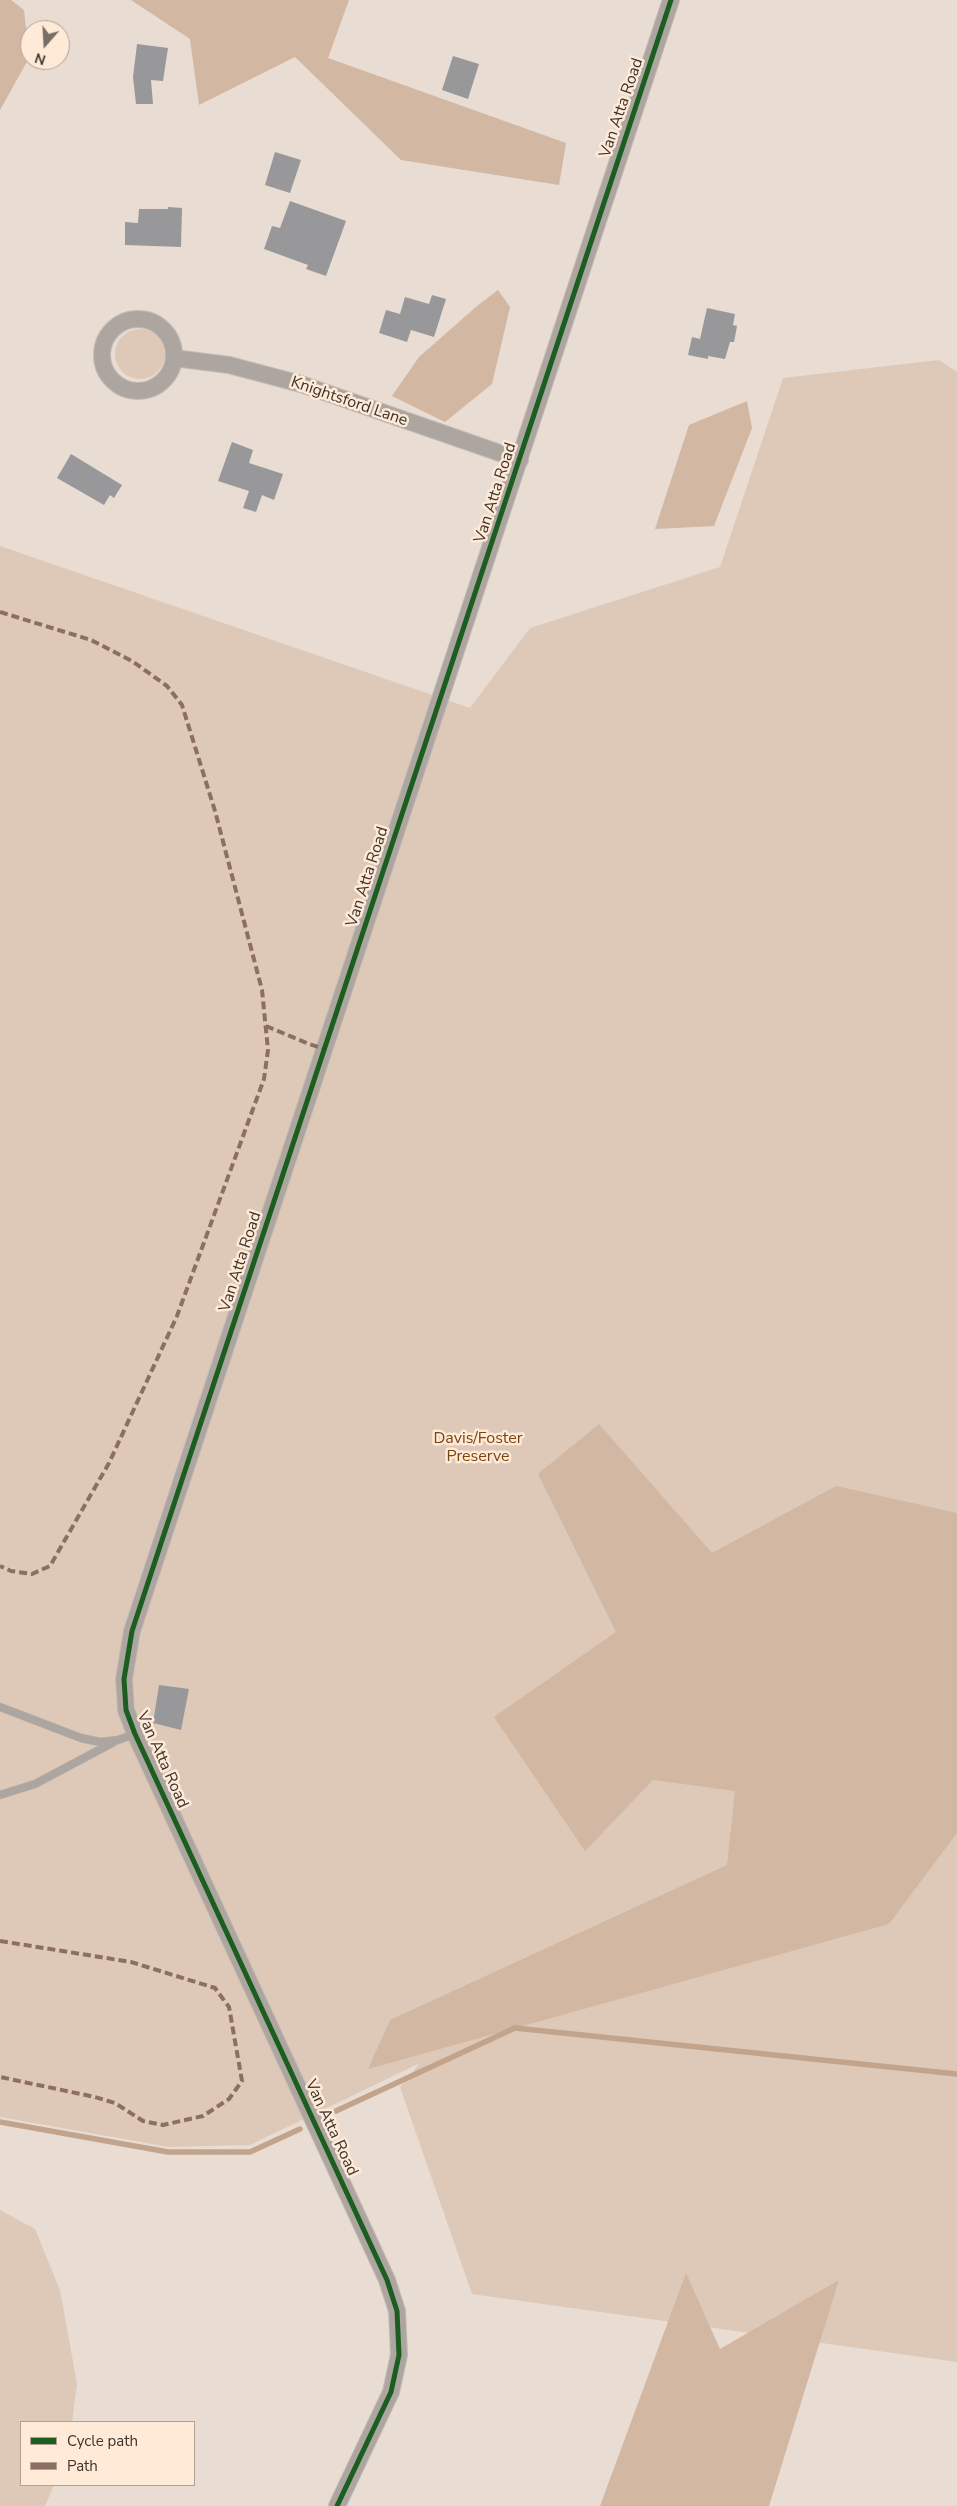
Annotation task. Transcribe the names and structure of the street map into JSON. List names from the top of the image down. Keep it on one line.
{"streets":{"street":["Van Atta Road","Knightsford Lane"]},"crossings":[["Van Atta Road","Knightsford Lane"]],"parks":["Davis/Foster Preserve"],"legend":["Cycle path","Path"],"north":"bottom"}
